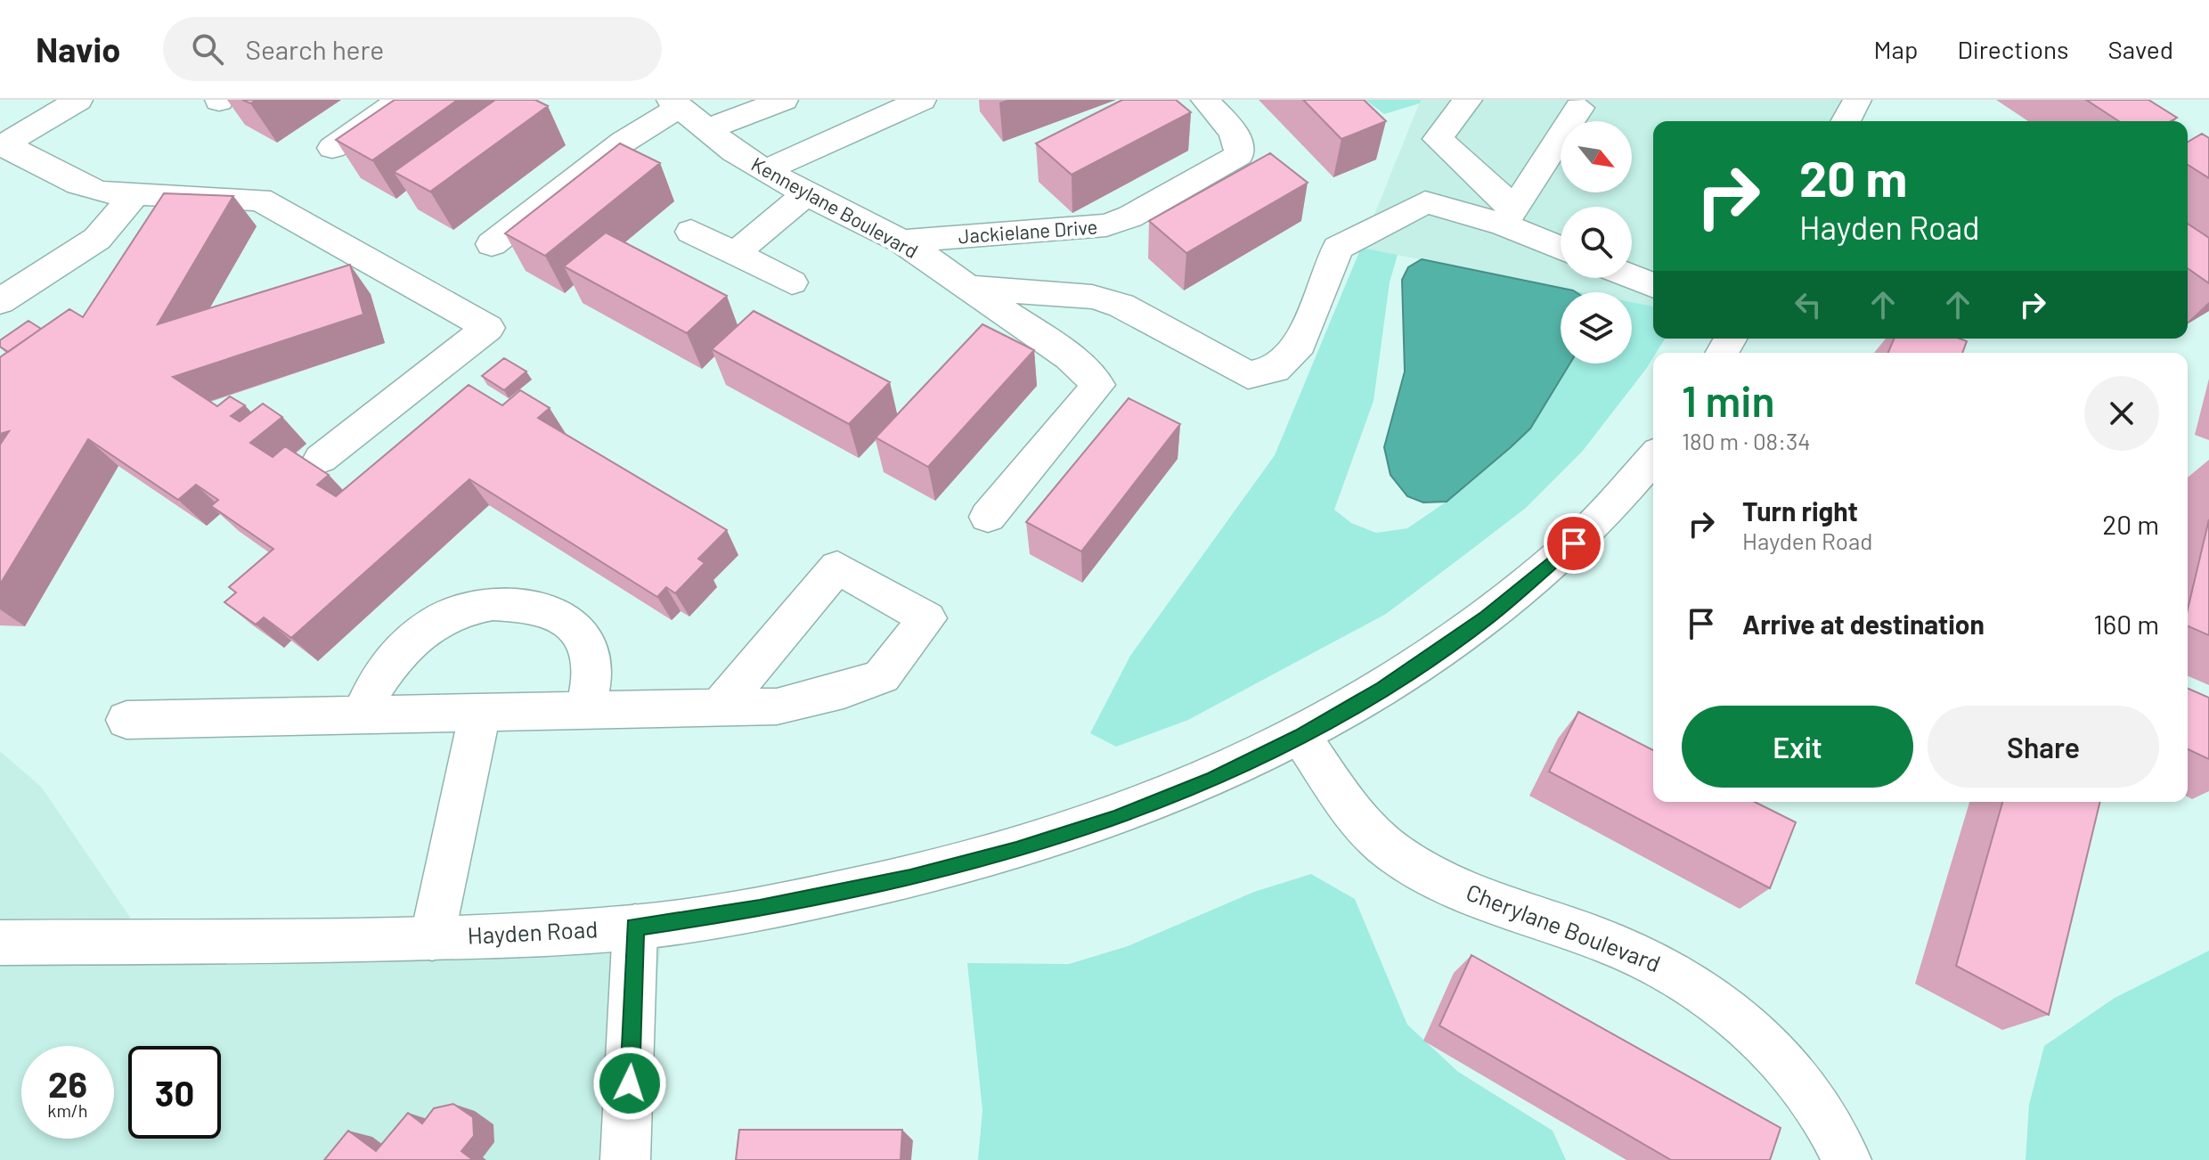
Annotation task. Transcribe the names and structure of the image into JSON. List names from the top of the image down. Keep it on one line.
{"streets":{"street":["Kenneylane Boulevard","Jackielane Drive","Cherylane Boulevard","Hayden Road"]},"crossings":[["Kenneylane Boulevard","Jackielane Drive"],["Cherylane Boulevard","Hayden Road"]],"north":"bottom right","page":{"header":"Navio","search":"Search here","nav":["Map","Directions","Saved"],"turn":["20 m","Hayden Road"],"heading":["1 min","180 m · 08:34"],"list":[{"name":"Turn right","note":"Hayden Road","value":"20 m"},{"name":"Arrive at destination","value":"160 m"}],"buttons":["Exit","Share"],"speed":"26 km/h","limit":"30"}}
